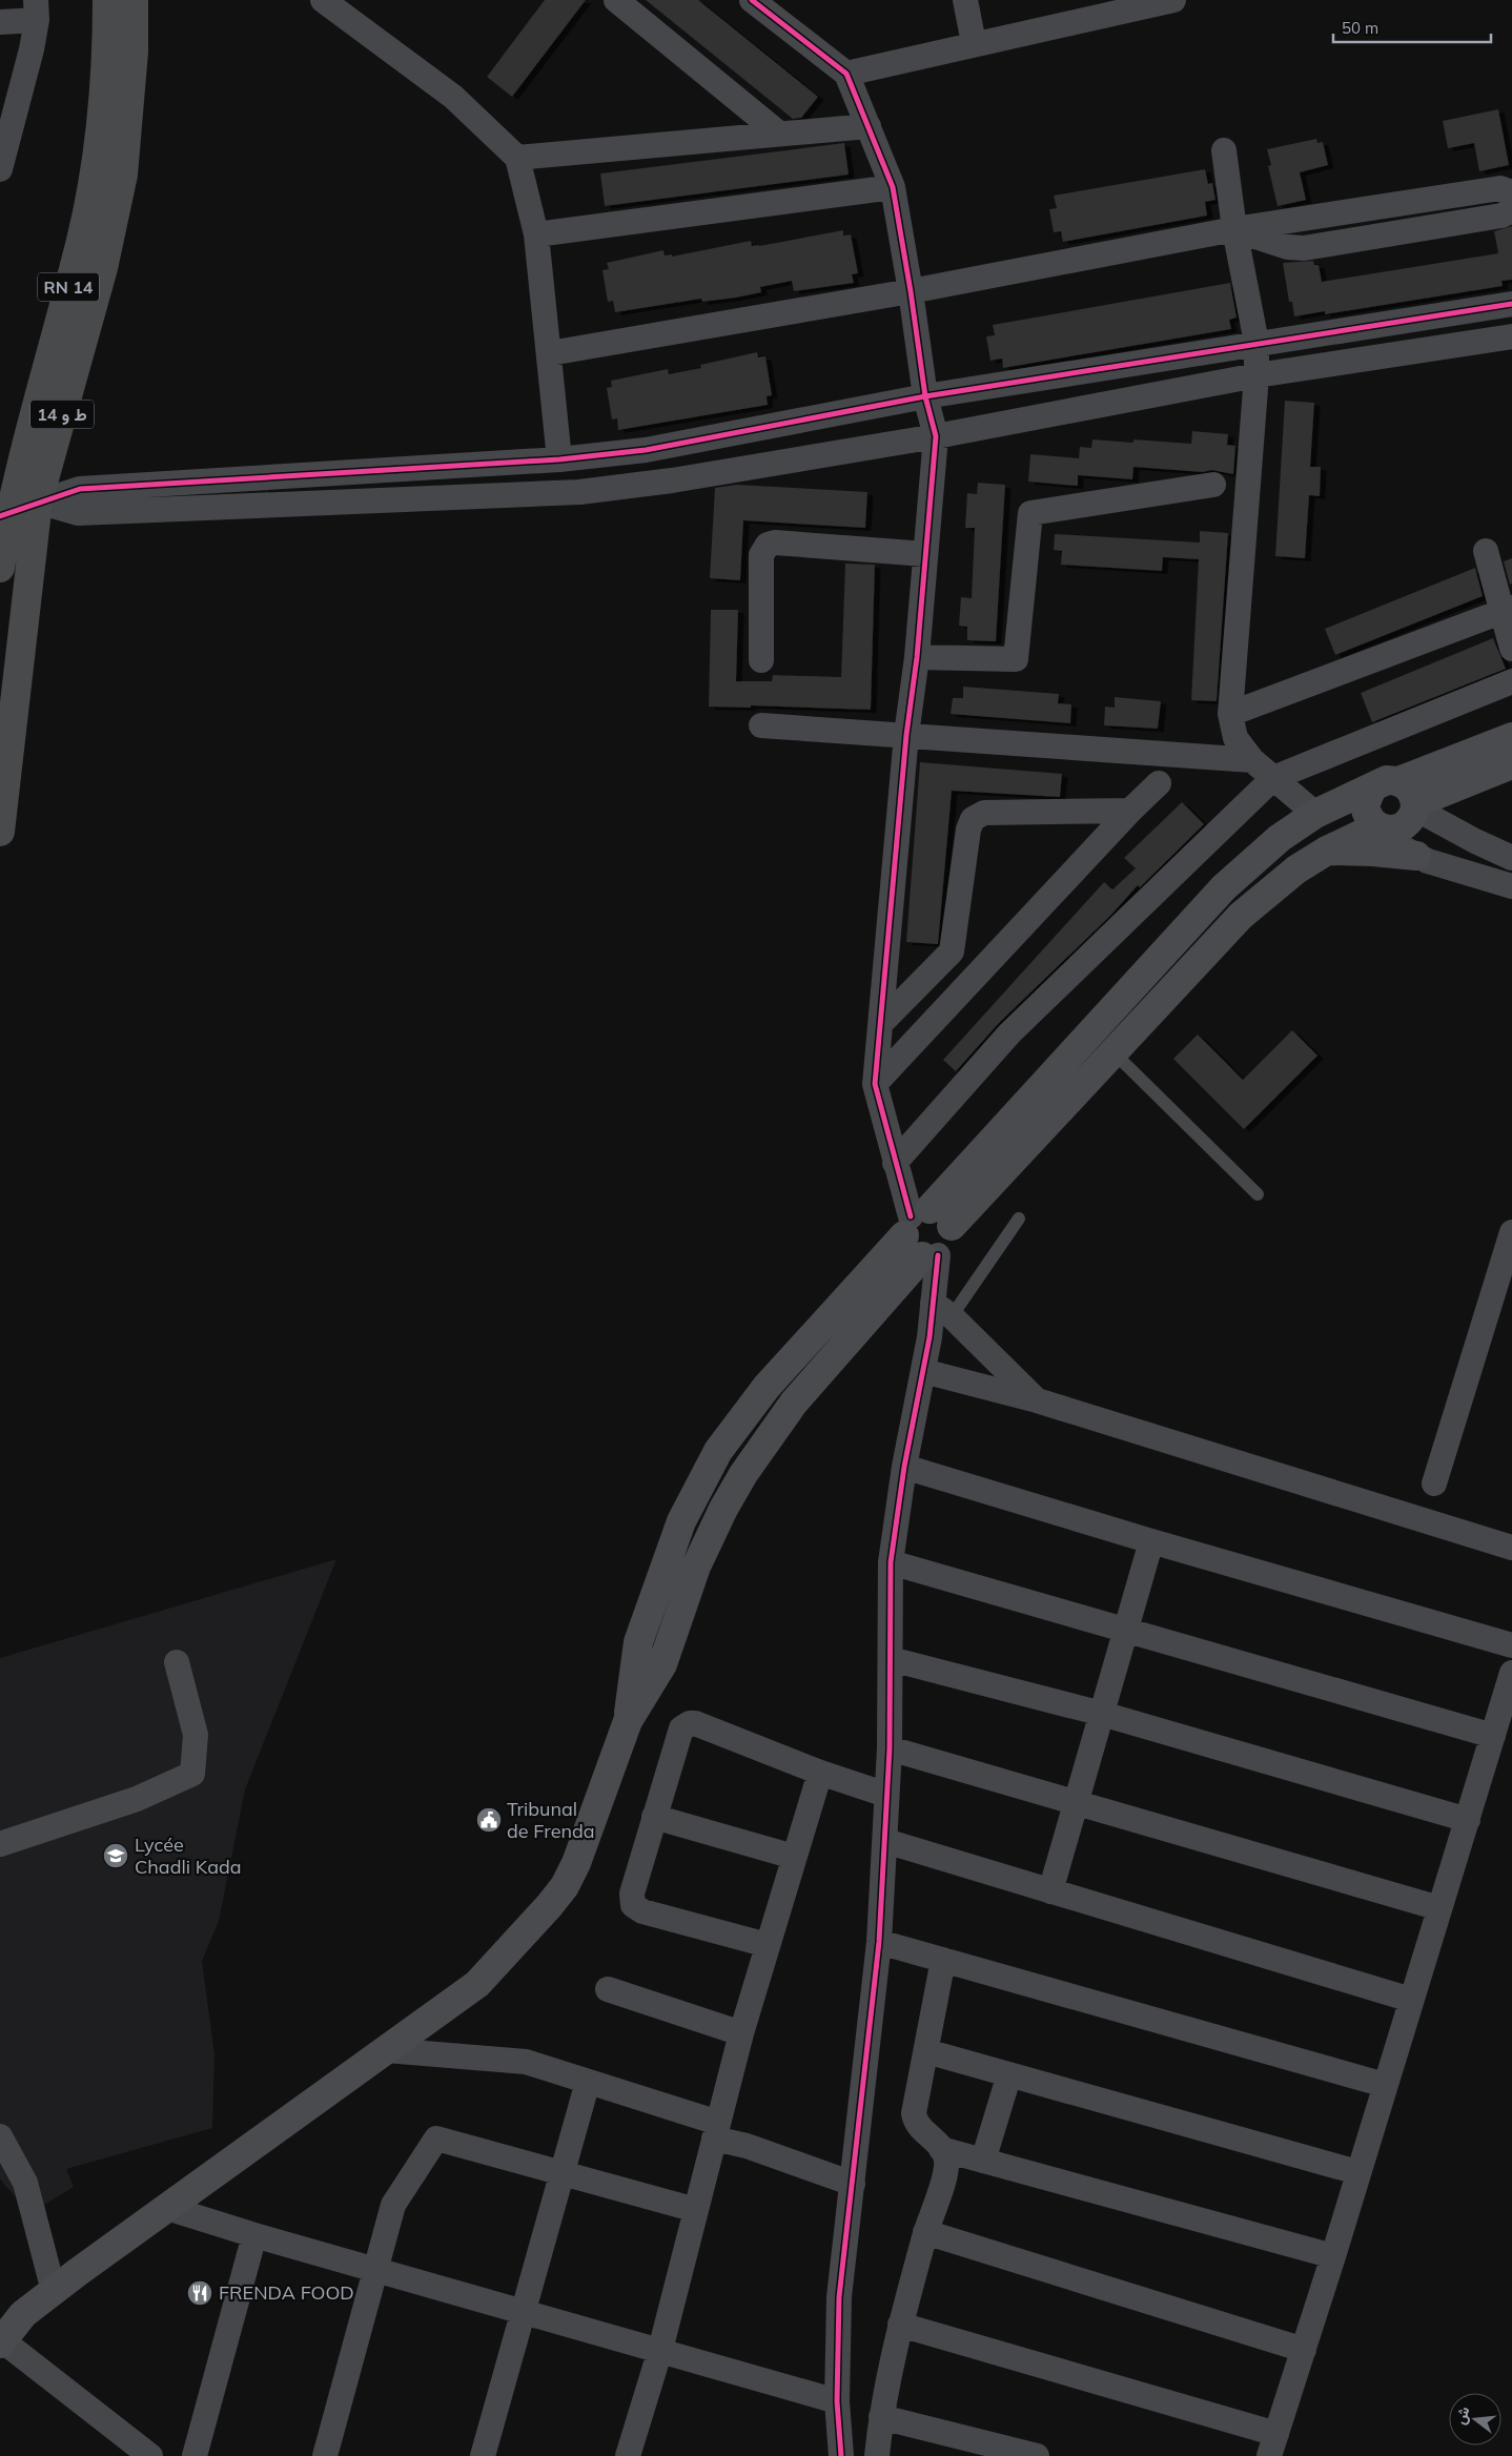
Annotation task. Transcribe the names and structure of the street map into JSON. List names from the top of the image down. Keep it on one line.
{"streets":{"main road":["RN 14","ط و 14"]},"places":{"public building":["Tribunal de Frenda"],"school or university":["Lycée Chadli Kada"],"restaurant":["FRENDA FOOD"]},"scale_bar":"50 m","north":"left"}
